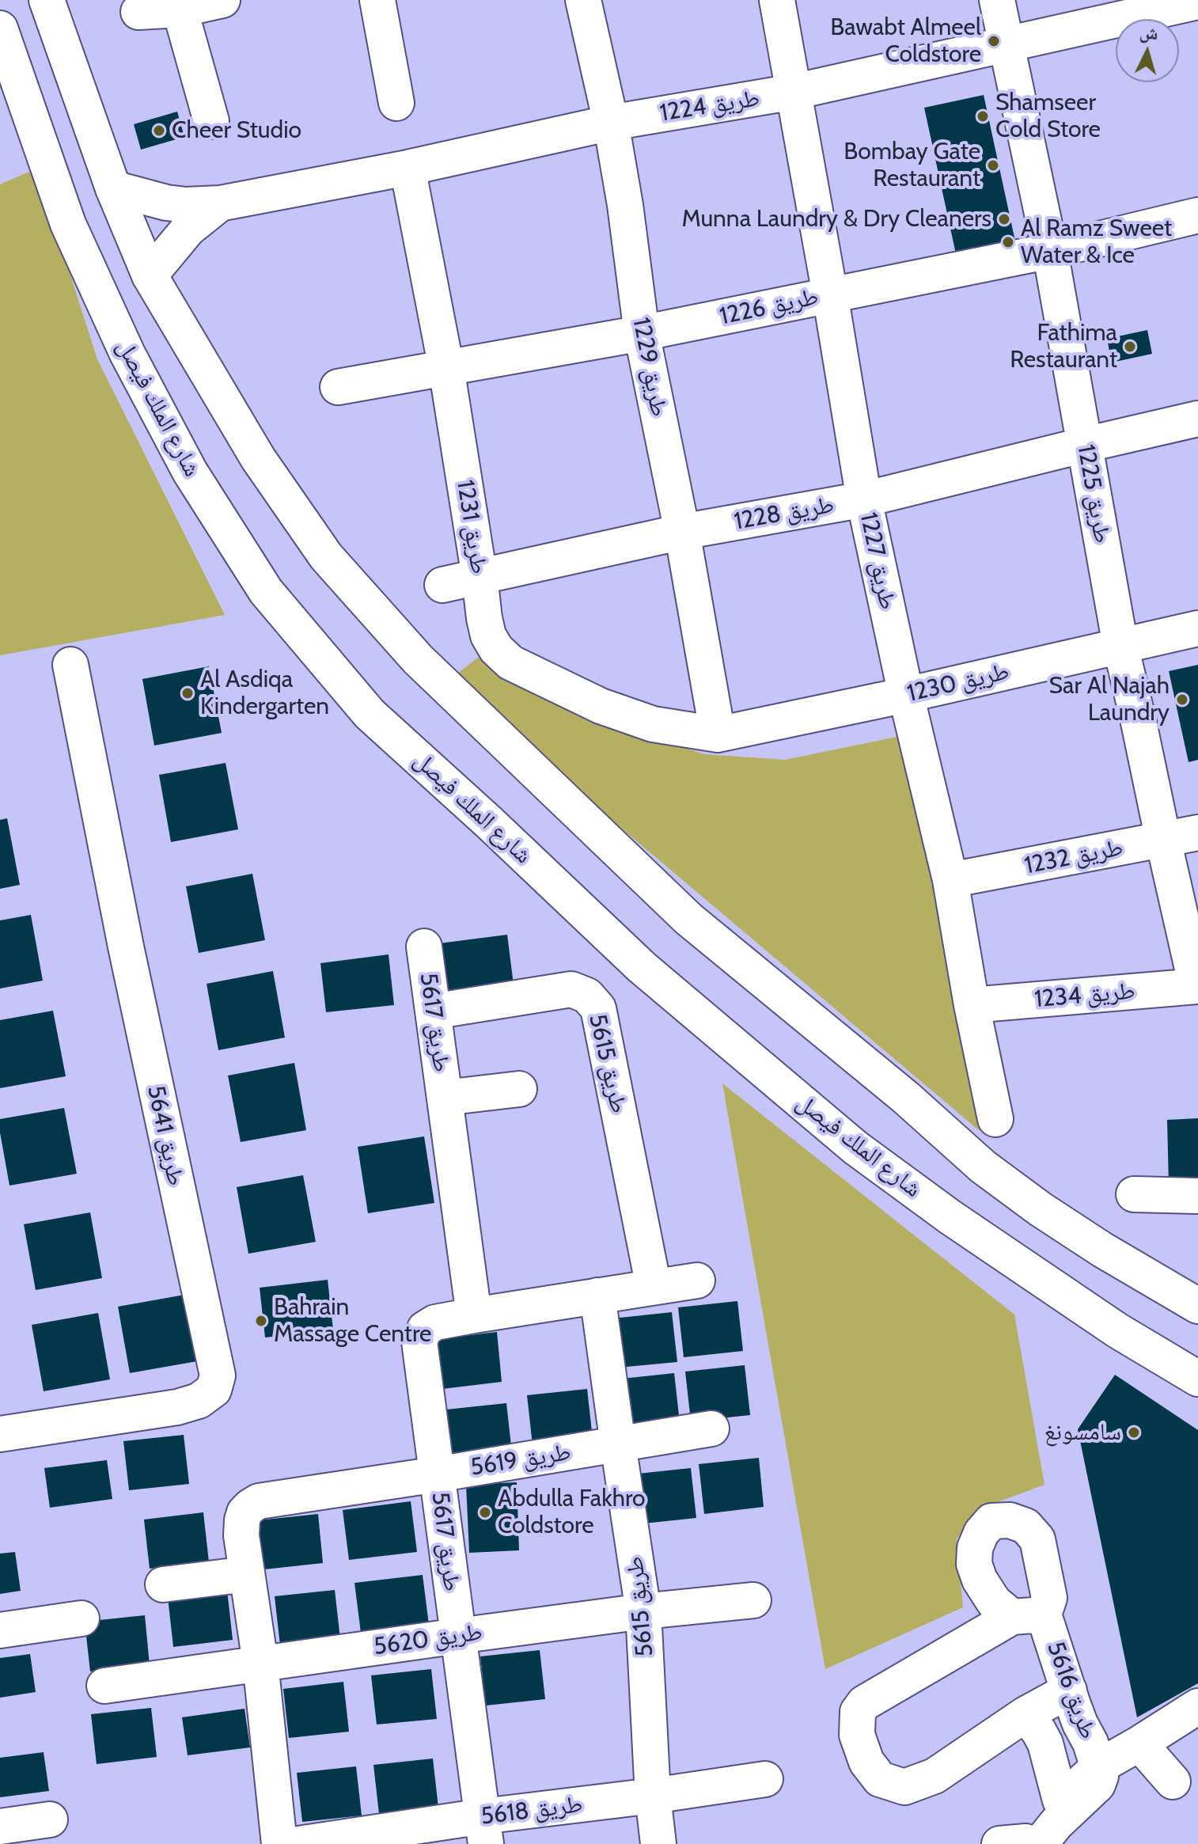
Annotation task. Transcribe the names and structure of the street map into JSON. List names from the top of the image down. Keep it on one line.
{"streets":{"street":["طريق 1224","طريق 1226","طريق 1229","شارع الملك فيصل","طريق 1225","طريق 1228","طريق 1231","طريق 1227","طريق 1230","طريق 1232","طريق 1234","طريق 5617","طريق 5615","طريق 5641","طريق 5619","طريق 5620","طريق 5616","طريق 5618"]},"crossings":[["طريق 1224","طريق 1229"],["طريق 1224","طريق 1225"],["طريق 1224","طريق 1231"],["طريق 1224","طريق 1227"],["طريق 1226","طريق 1229"],["طريق 1226","طريق 1225"],["طريق 1226","طريق 1231"],["طريق 1226","طريق 1227"],["طريق 1229","طريق 1228"],["طريق 1229","طريق 1231"],["طريق 1229","طريق 1230"],["طريق 1225","طريق 1228"],["طريق 1225","طريق 1230"],["طريق 1225","طريق 1232"],["طريق 1225","طريق 1234"],["طريق 1228","طريق 1231"],["طريق 1228","طريق 1227"],["طريق 1231","طريق 1230"],["طريق 1227","طريق 1230"],["طريق 1227","طريق 1232"],["طريق 1227","طريق 1234"],["طريق 5617","طريق 5615"],["طريق 5617","طريق 5619"],["طريق 5617","طريق 5620"],["طريق 5617","طريق 5618"],["طريق 5615","طريق 5619"],["طريق 5615","طريق 5620"],["طريق 5615","طريق 5618"],["طريق 5619","طريق 5620"]],"places":["Bawabt Almeel Coldstore","Shamseer Cold Store","Cheer Studio","Bombay Gate Restaurant","Munna Laundry & Dry Cleaners","Al Ramz Sweet Water & Ice","Fathima Restaurant","Al Asdiqa Kindergarten","Sar Al Najah Laundry","Bahrain Massage Centre","سامسونغ","Abdulla Fakhro Coldstore"],"north":"top"}
